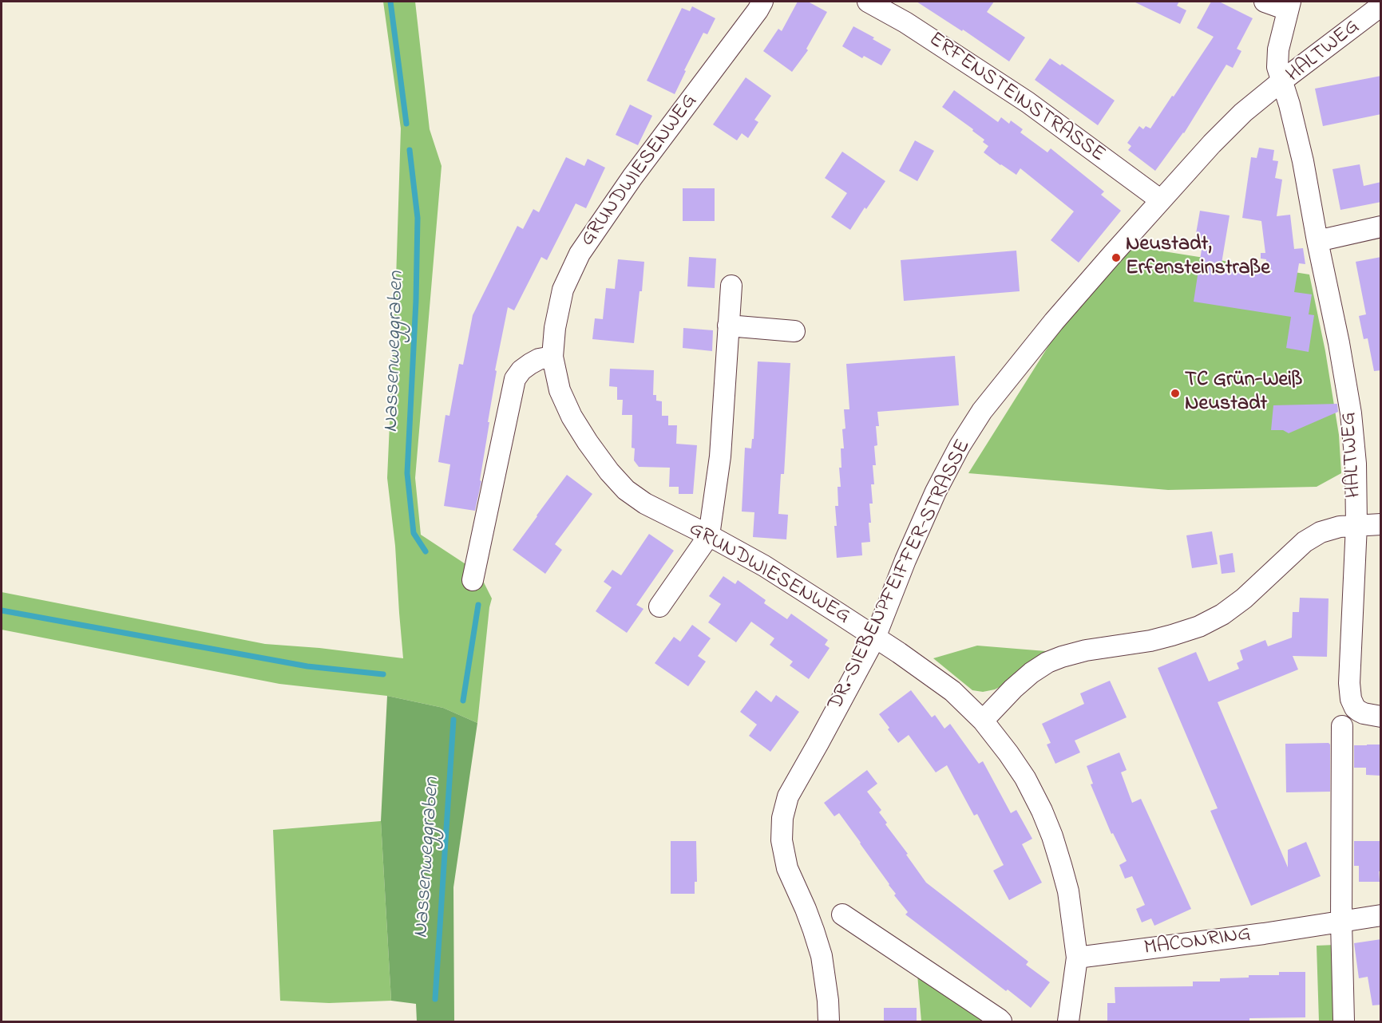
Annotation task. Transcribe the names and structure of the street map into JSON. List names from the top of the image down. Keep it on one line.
{"streets":{"street":["HALTWEG","ERFENSTEINSTRASSE","GRUNDWIESENWEG","DR.-SIEBENPFEIFFER-STRASSE","MACONRING"]},"crossings":[["HALTWEG","GRUNDWIESENWEG"],["HALTWEG","DR.-SIEBENPFEIFFER-STRASSE"],["ERFENSTEINSTRASSE","DR.-SIEBENPFEIFFER-STRASSE"],["GRUNDWIESENWEG","DR.-SIEBENPFEIFFER-STRASSE"],["GRUNDWIESENWEG","MACONRING"]],"water":["Nassenweggraben"],"places":["Neustadt, Erfensteinstraße","TC Grün-Weiß Neustadt"]}
